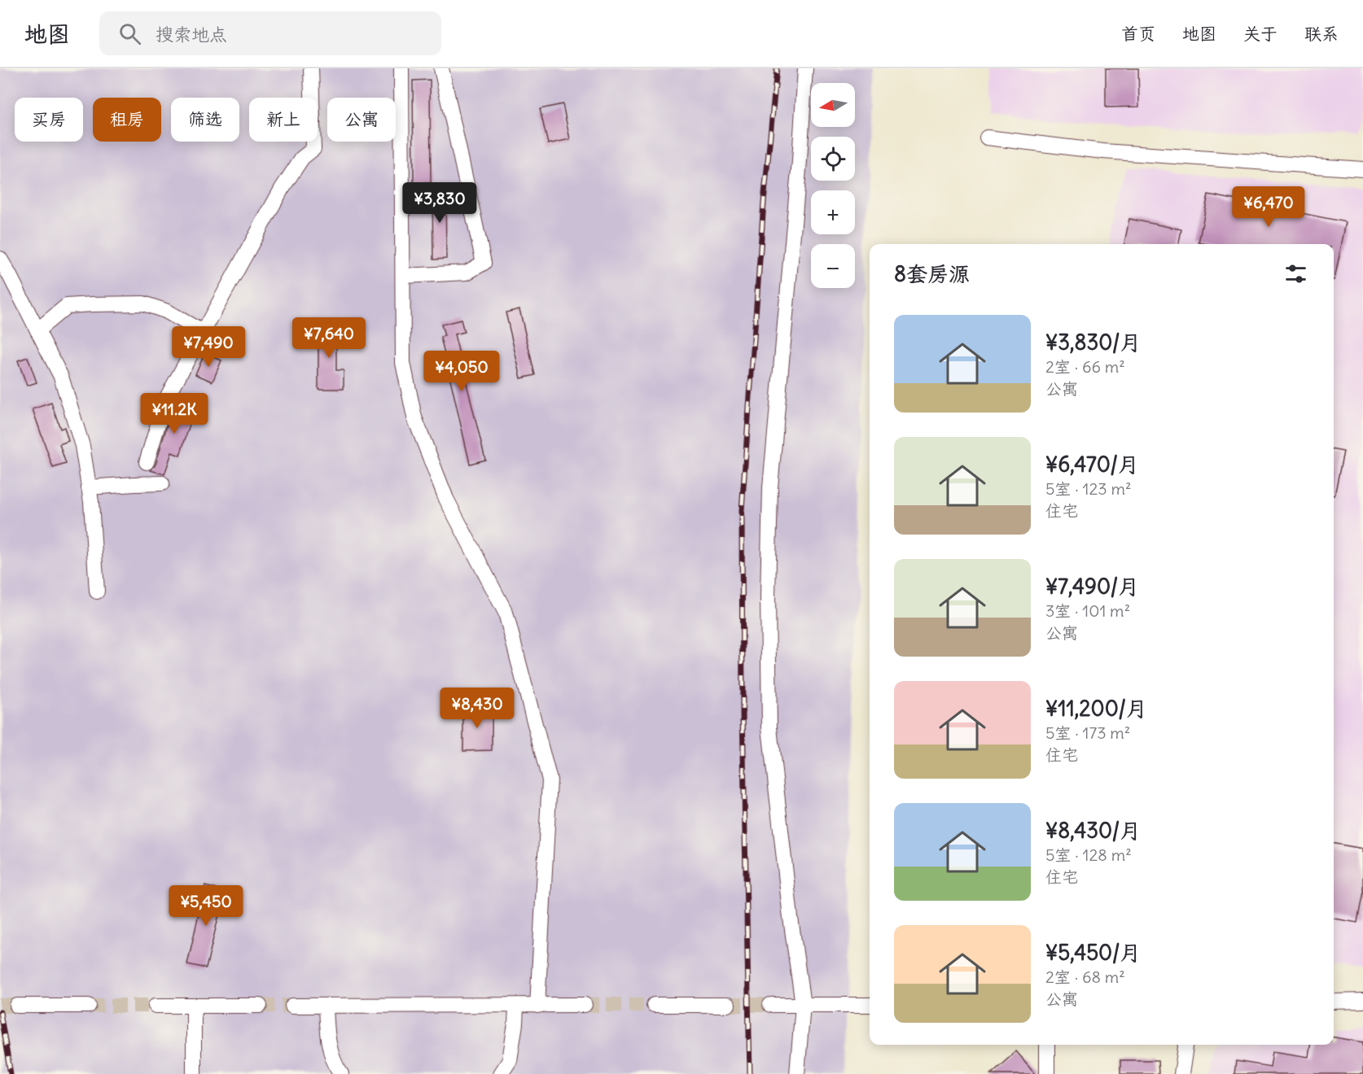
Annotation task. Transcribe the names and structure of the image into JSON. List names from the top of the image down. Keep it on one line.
{"north":"left","page":{"header":"地图","search":"搜索地点","nav":["首页","地图","关于","联系"],"map_buttons":["+","−"],"chip":["买房","租房","筛选","新上","公寓"],"price":["¥3,830","¥6,470","¥7,640","¥7,490","¥4,050","¥11.2K","¥8,430","¥5,450"],"heading":"8套房源","list":[{"name":"¥3,830/月","note":"2室 · 66 m² · 公寓"},{"name":"¥6,470/月","note":"5室 · 123 m² · 住宅"},{"name":"¥7,490/月","note":"3室 · 101 m² · 公寓"},{"name":"¥11,200/月","note":"5室 · 173 m² · 住宅"},{"name":"¥8,430/月","note":"5室 · 128 m² · 住宅"},{"name":"¥5,450/月","note":"2室 · 68 m² · 公寓"}]}}
